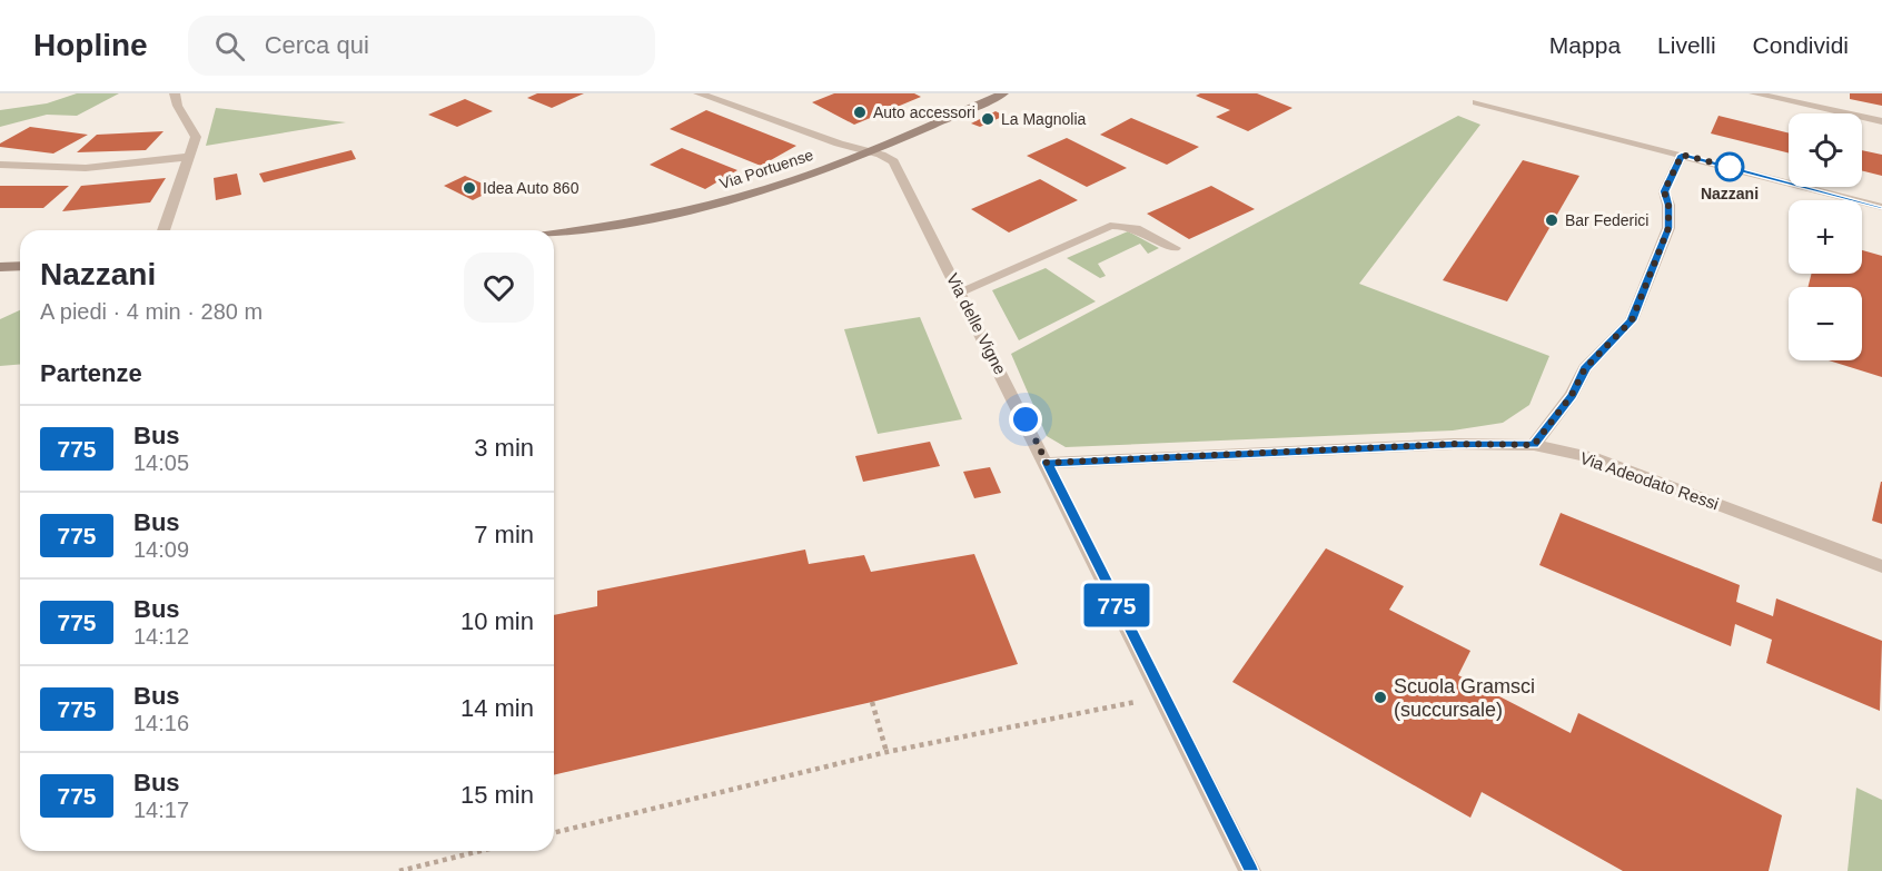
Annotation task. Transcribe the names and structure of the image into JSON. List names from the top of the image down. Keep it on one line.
{"streets":{"main road":["Via Portuense"],"street":["Via delle Vigne","Via Adeodato Ressi"]},"crossings":[["Via Portuense","Via delle Vigne"],["Via delle Vigne","Via Adeodato Ressi"]],"places":["Auto accessori","La Magnolia","Nazzani","Idea Auto 860","Bar Federici","Scuola Gramsci (succursale)"],"lines":["bus line 775"],"page":{"header":"Hopline","search":"Cerca qui","nav":["Mappa","Livelli","Condividi"],"on_map":"775","map_buttons":["+","−"],"heading":[["Nazzani","A piedi · 4 min · 280 m"],"Partenze"],"list":[{"mark":"775","name":"Bus","note":"14:05","value":"3 min"},{"mark":"775","name":"Bus","note":"14:09","value":"7 min"},{"mark":"775","name":"Bus","note":"14:12","value":"10 min"},{"mark":"775","name":"Bus","note":"14:16","value":"14 min"},{"mark":"775","name":"Bus","note":"14:17","value":"15 min"}]}}
